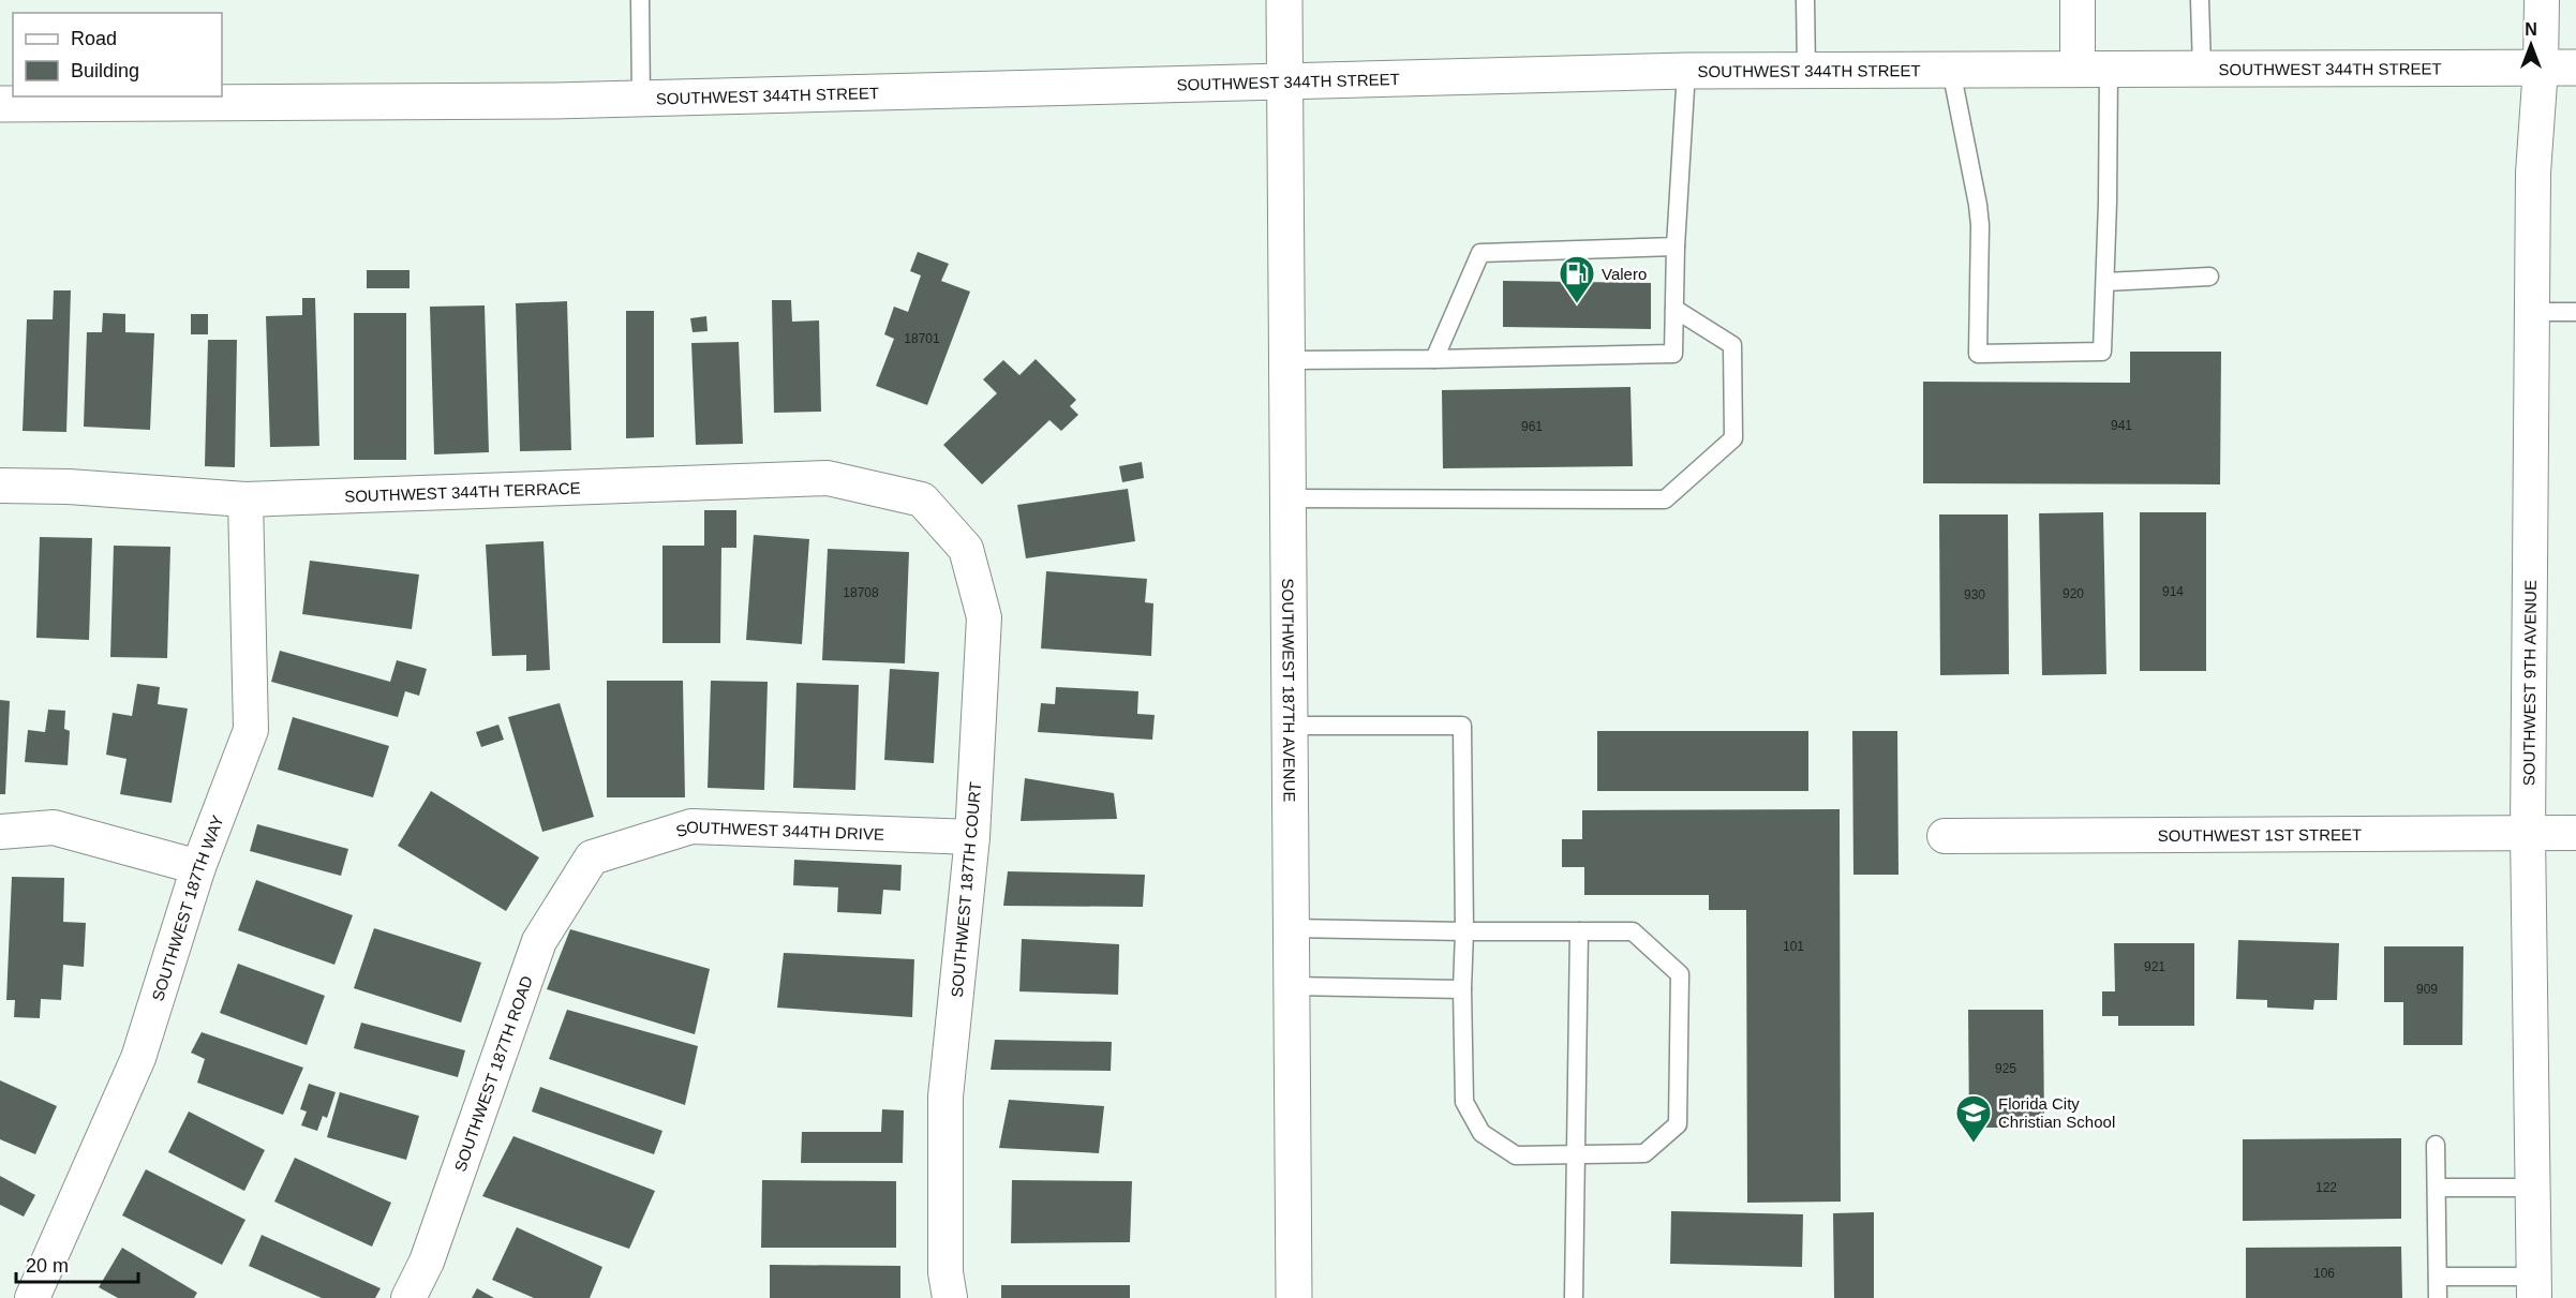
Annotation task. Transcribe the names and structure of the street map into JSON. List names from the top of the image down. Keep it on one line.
{"streets":{"main road":["SOUTHWEST 344TH STREET","SOUTHWEST 187TH AVENUE"],"street":["SOUTHWEST 344TH TERRACE","SOUTHWEST 9TH AVENUE","SOUTHWEST 344TH DRIVE","SOUTHWEST 1ST STREET","SOUTHWEST 187TH COURT","SOUTHWEST 187TH WAY","SOUTHWEST 187TH ROAD"]},"crossings":[["SOUTHWEST 344TH STREET","SOUTHWEST 9TH AVENUE"],["SOUTHWEST 344TH STREET","SOUTHWEST 187TH AVENUE"],["SOUTHWEST 344TH TERRACE","SOUTHWEST 187TH COURT"],["SOUTHWEST 344TH TERRACE","SOUTHWEST 187TH WAY"],["SOUTHWEST 9TH AVENUE","SOUTHWEST 1ST STREET"],["SOUTHWEST 344TH DRIVE","SOUTHWEST 187TH COURT"],["SOUTHWEST 344TH DRIVE","SOUTHWEST 187TH ROAD"]],"places":{"fuel station":["Valero"],"school or university":["Florida City Christian School"]},"house_numbers":["18701","941","961","914","18708","920","930","101","921","909","925","122","106"],"legend":["Road","Building"],"scale_bar":"20 m","north":"top"}
